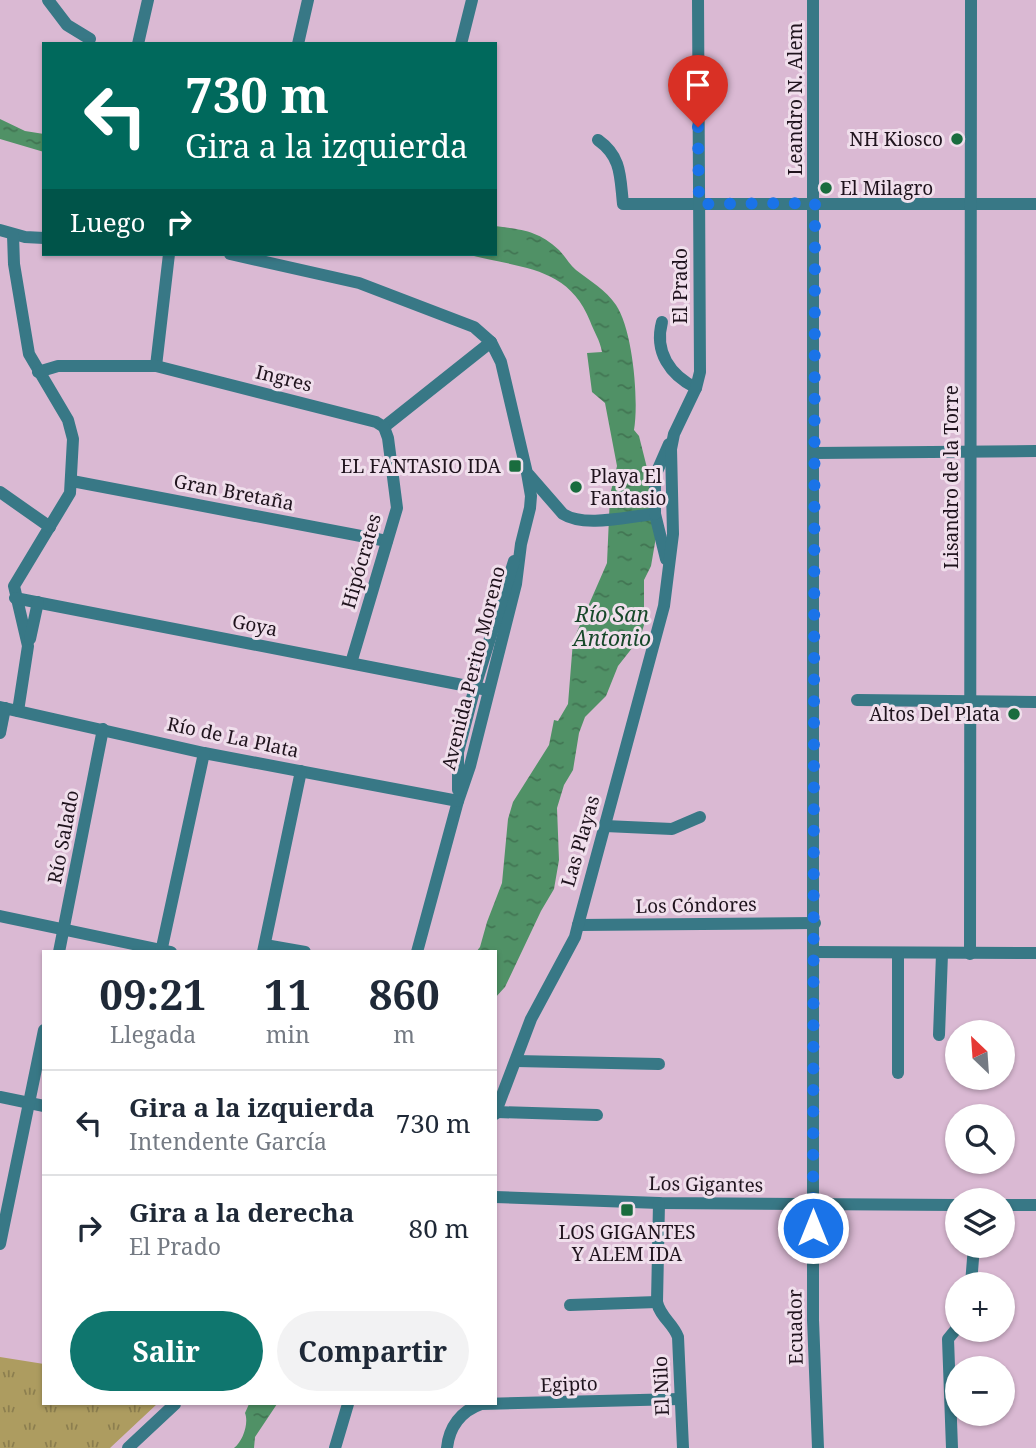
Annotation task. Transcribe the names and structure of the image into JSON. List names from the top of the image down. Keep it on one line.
{"streets":{"street":["Leandro N. Alem","El Prado","Ingres","Lisandro de la Torre","Gran Bretaña","Hipócrates","Goya","Avenida Perito Moreno","Río de La Plata","Río Salado","Las Playas","Los Cóndores","Los Gigantes","Ecuador","Egipto","El Nilo"]},"crossings":[["Leandro N. Alem","Los Cóndores"],["Leandro N. Alem","Los Gigantes"],["Leandro N. Alem","Ecuador"],["El Prado","Las Playas"],["Ingres","Hipócrates"],["Gran Bretaña","Hipócrates"],["Hipócrates","Goya"],["Goya","Avenida Perito Moreno"],["Avenida Perito Moreno","Río de La Plata"],["Río de La Plata","Río Salado"],["Las Playas","Los Cóndores"],["Los Gigantes","Ecuador"],["Egipto","El Nilo"]],"water":["Río San Antonio"],"places":{"other":["NH Kiosco","El Milagro","Playa El Fantasio","Altos Del Plata"],"transit":["EL FANTASIO IDA","LOS GIGANTES Y ALEM IDA"]},"north":"top left","page":{"turn":["730 m","Gira a la izquierda"],"then":"Luego","eta":["09:21","Llegada","11","min","860","m"],"map_buttons":["+","−"],"list":[{"name":"Gira a la izquierda","note":"Intendente García","value":"730 m"},{"name":"Gira a la derecha","note":"El Prado","value":"80 m"}],"buttons":["Salir","Compartir"]}}
